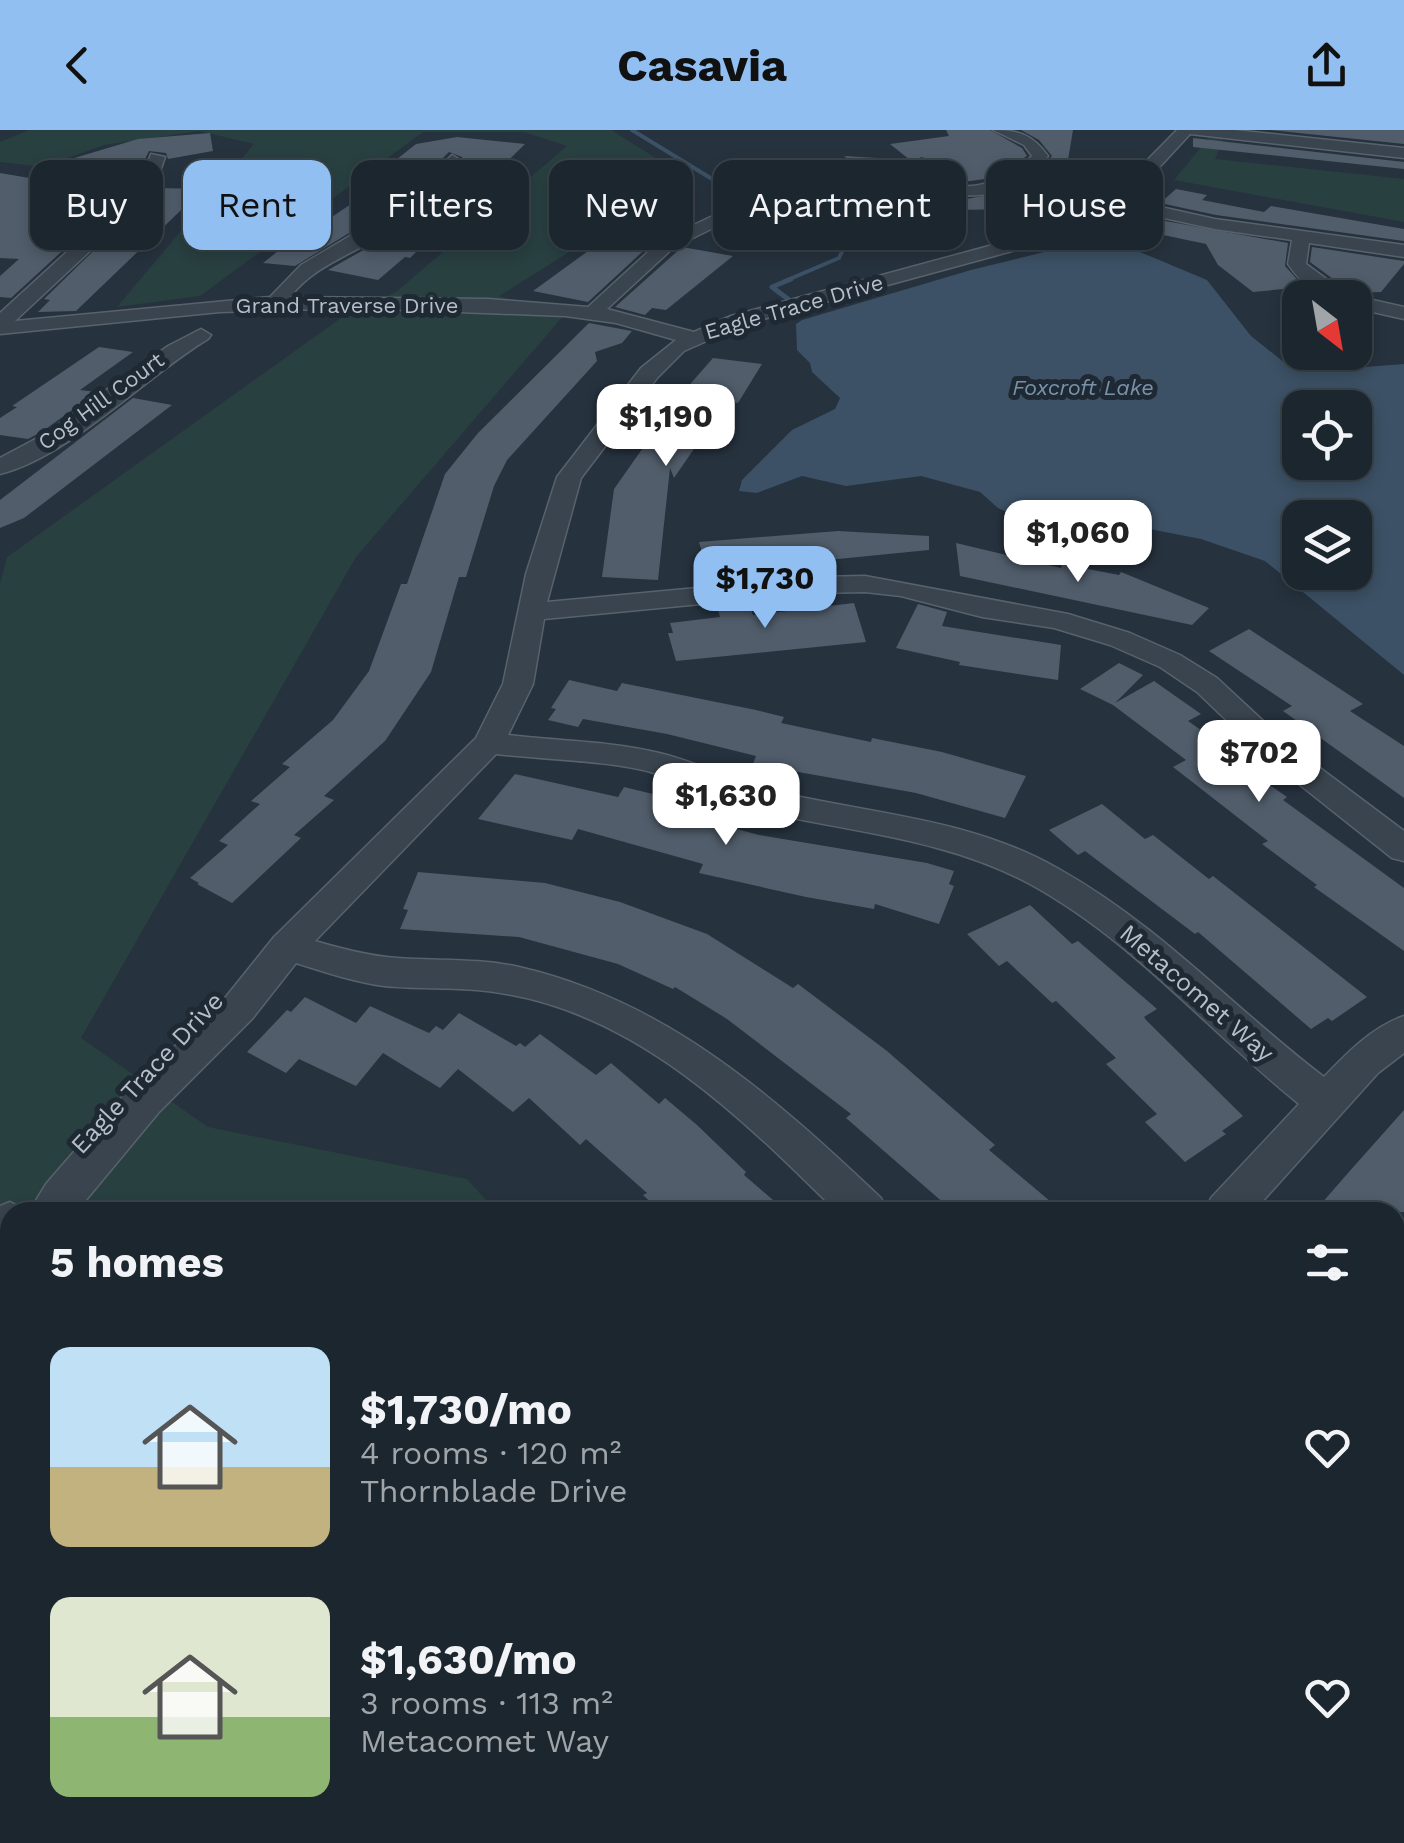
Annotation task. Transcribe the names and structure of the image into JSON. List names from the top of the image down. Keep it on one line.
{"streets":{"street":["Grand Traverse Drive","Eagle Trace Drive","Cog Hill Court","Metacomet Way"]},"crossings":[["Grand Traverse Drive","Eagle Trace Drive"],["Eagle Trace Drive","Metacomet Way"]],"water":["Foxcroft Lake"],"north":"bottom right","page":{"header":"Casavia","chip":["Buy","Rent","Filters","New","Apartment","House"],"price":["$1,190","$1,060","$1,730","$702","$1,630"],"heading":"5 homes","list":[{"name":"$1,730/mo","note":"4 rooms · 120 m² · Thornblade Drive"},{"name":"$1,630/mo","note":"3 rooms · 113 m² · Metacomet Way"}]}}
